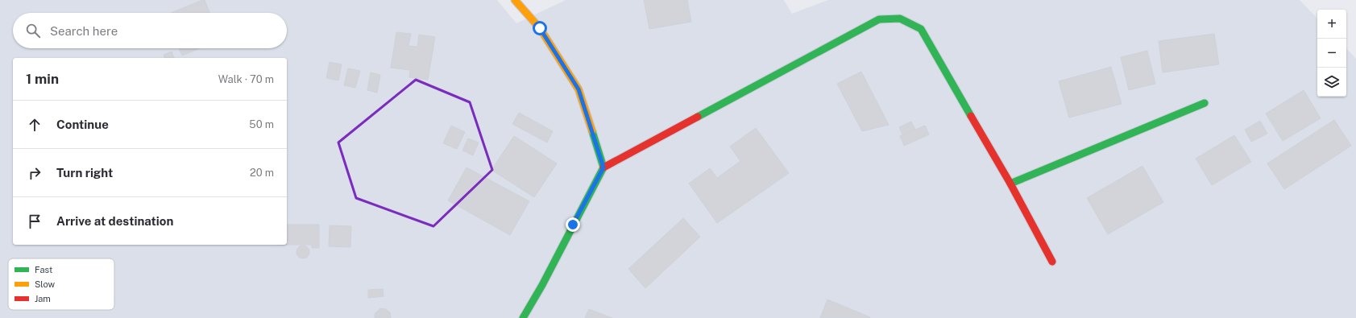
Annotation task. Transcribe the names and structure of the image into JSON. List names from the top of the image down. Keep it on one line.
{"legend":["Fast","Slow","Jam"],"page":{"map_buttons":["+","−"],"search":"Search here","heading":["1 min","Walk · 70 m"],"list":[["Continue","50 m"],["Turn right","20 m"],"Arrive at destination"]}}
